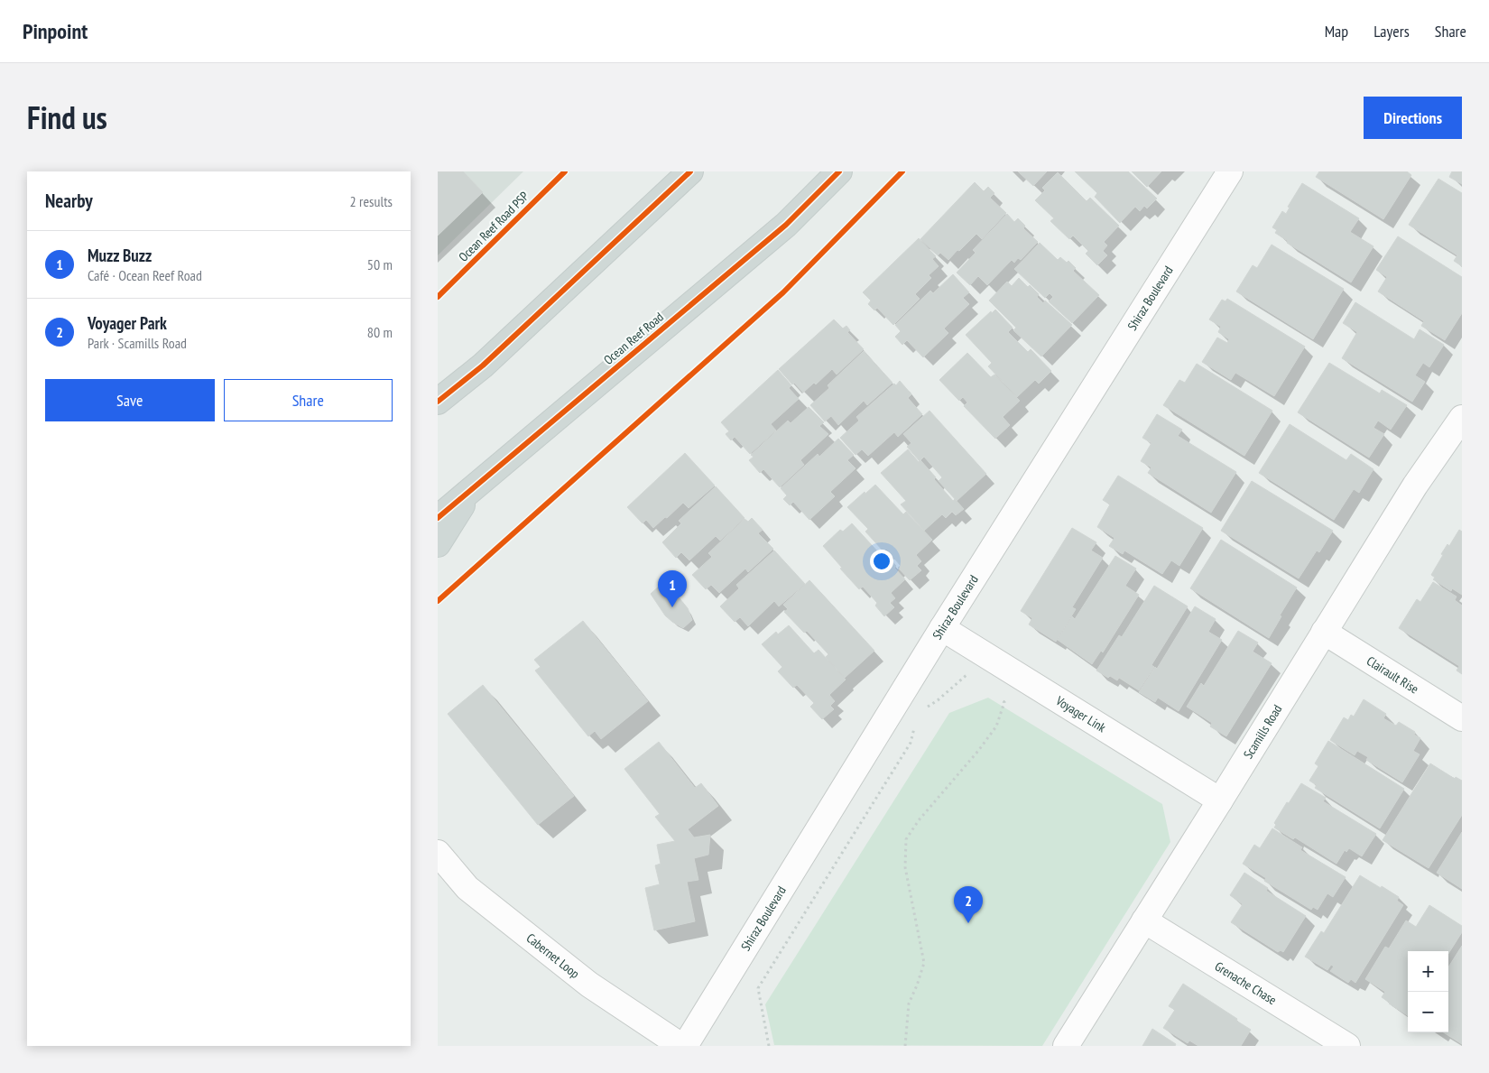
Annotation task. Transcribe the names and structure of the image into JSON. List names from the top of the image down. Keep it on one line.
{"streets":{"main road":["Ocean Reef Road"],"street":["Shiraz Boulevard","Clairault Rise","Voyager Link","Scamills Road","Cabernet Loop","Grenache Chase"],"cycle path":["Ocean Reef Road PSP"]},"crossings":[["Shiraz Boulevard","Voyager Link"],["Clairault Rise","Scamills Road"],["Voyager Link","Scamills Road"],["Scamills Road","Grenache Chase"]],"page":{"header":"Pinpoint","nav":["Map","Layers","Share"],"title":"Find us","buttons":["Directions",["Save","Share"]],"heading":["Nearby","2 results"],"list":[{"mark":"1","name":"Muzz Buzz","note":"Café · Ocean Reef Road","value":"50 m"},{"mark":"2","name":"Voyager Park","note":"Park · Scamills Road","value":"80 m"}],"pins":["1","2"],"map_buttons":["+","−"]}}
